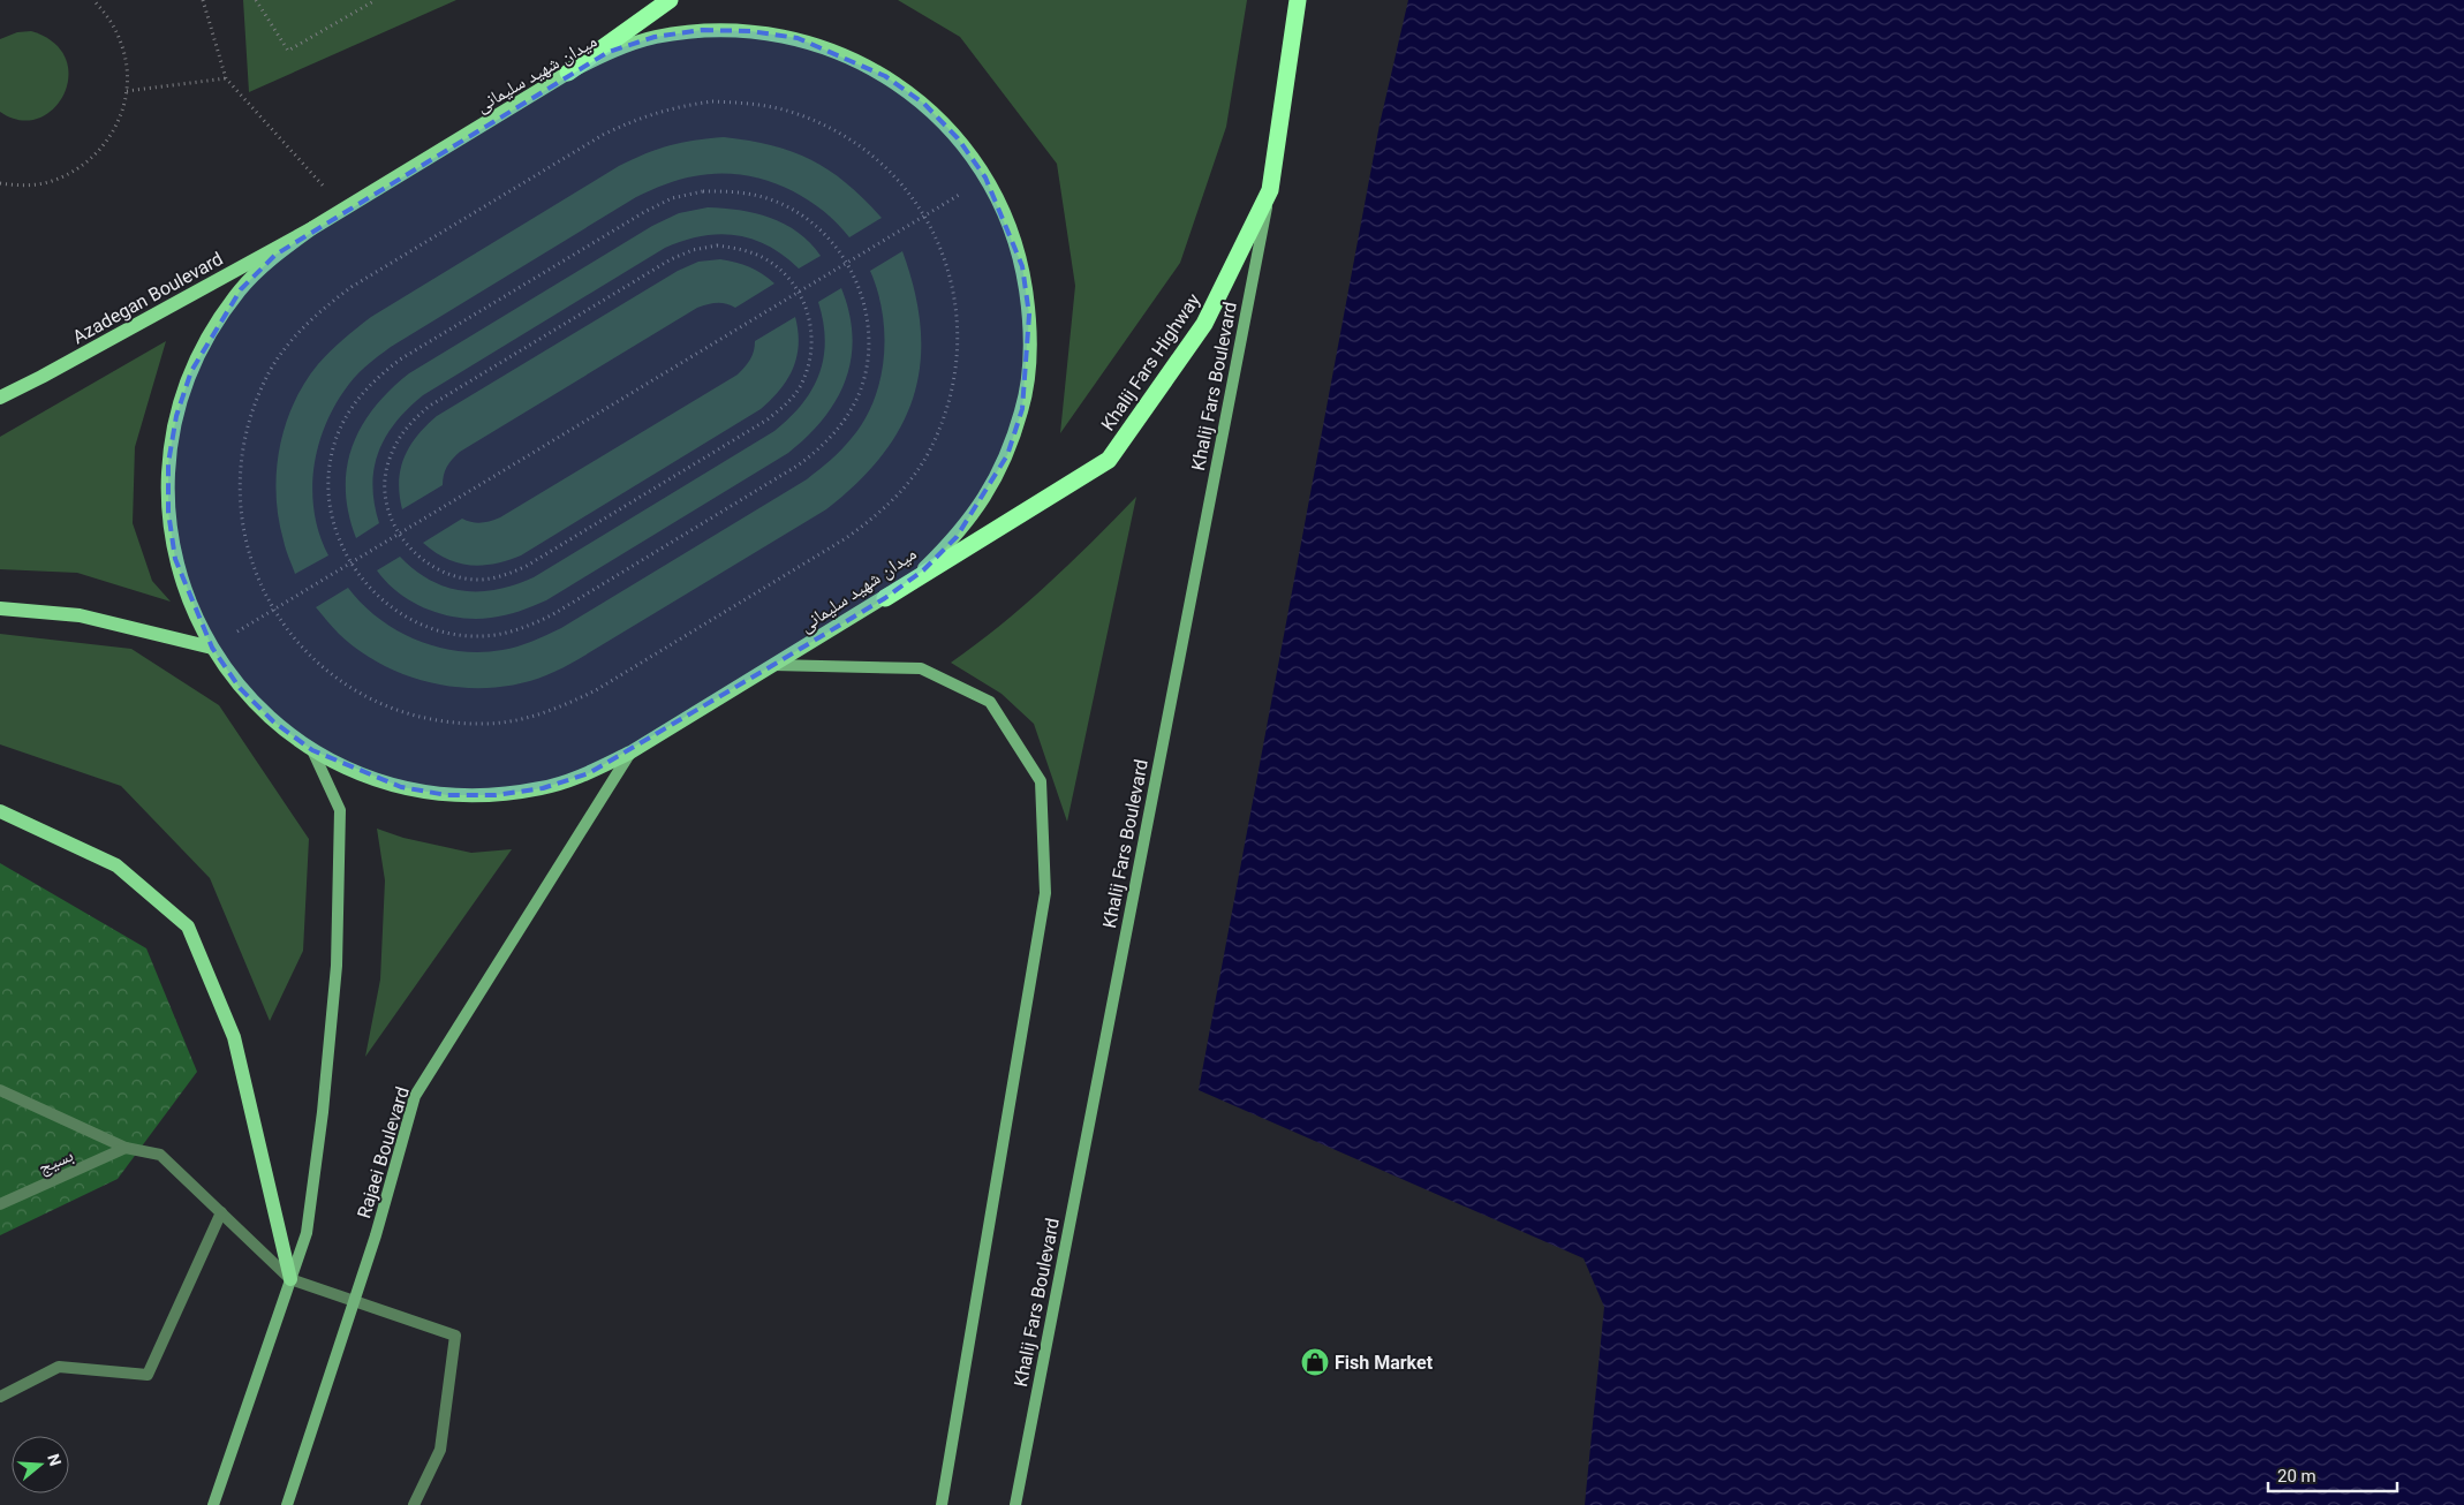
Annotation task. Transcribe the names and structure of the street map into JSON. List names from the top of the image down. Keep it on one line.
{"streets":{"highway":["Khalij Fars Highway"],"main road":["میدان شهید سلیمانی","Azadegan Boulevard","Khalij Fars Boulevard","Rajaei Boulevard"],"street":["بسیج"]},"crossings":[["میدان شهید سلیمانی","Azadegan Boulevard"],["میدان شهید سلیمانی","Khalij Fars Highway"],["میدان شهید سلیمانی","Rajaei Boulevard"],["Khalij Fars Highway","Khalij Fars Boulevard"]],"places":{"shop":["Fish Market"]},"scale_bar":"20 m","north":"right"}
